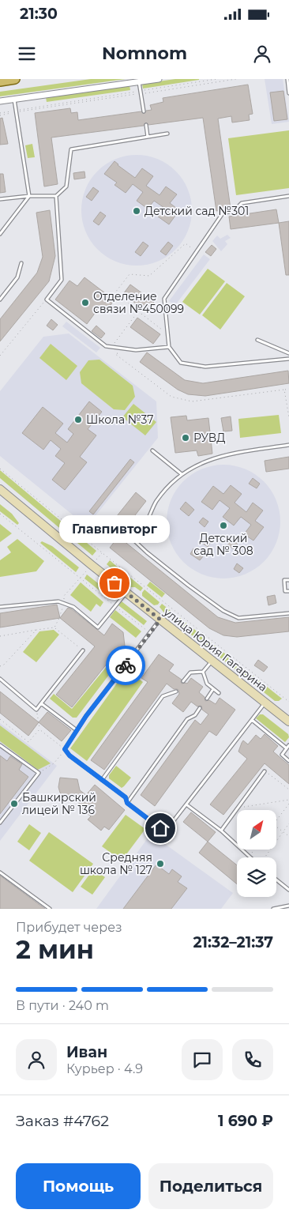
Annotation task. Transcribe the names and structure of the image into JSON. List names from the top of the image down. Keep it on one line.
{"streets":{"main road":["улица Юрия Гагарина"]},"places":["Детский сад №301","Отделение связи №450099","Школа №37","РУВД","Детский сад № 308","Главпивторг","Башкирский лицей № 136","Средняя школа № 127"],"north":"top right","page":{"status":"21:30","header":"Nomnom","bubble":"Главпивторг","heading":["2 мин","Прибудет через","21:32–21:37"],"panel":["Иван","Курьер · 4.9","Заказ #4762","1 690 ₽"],"bar":"В пути · 240 m","buttons":["Помощь","Поделиться"]}}
